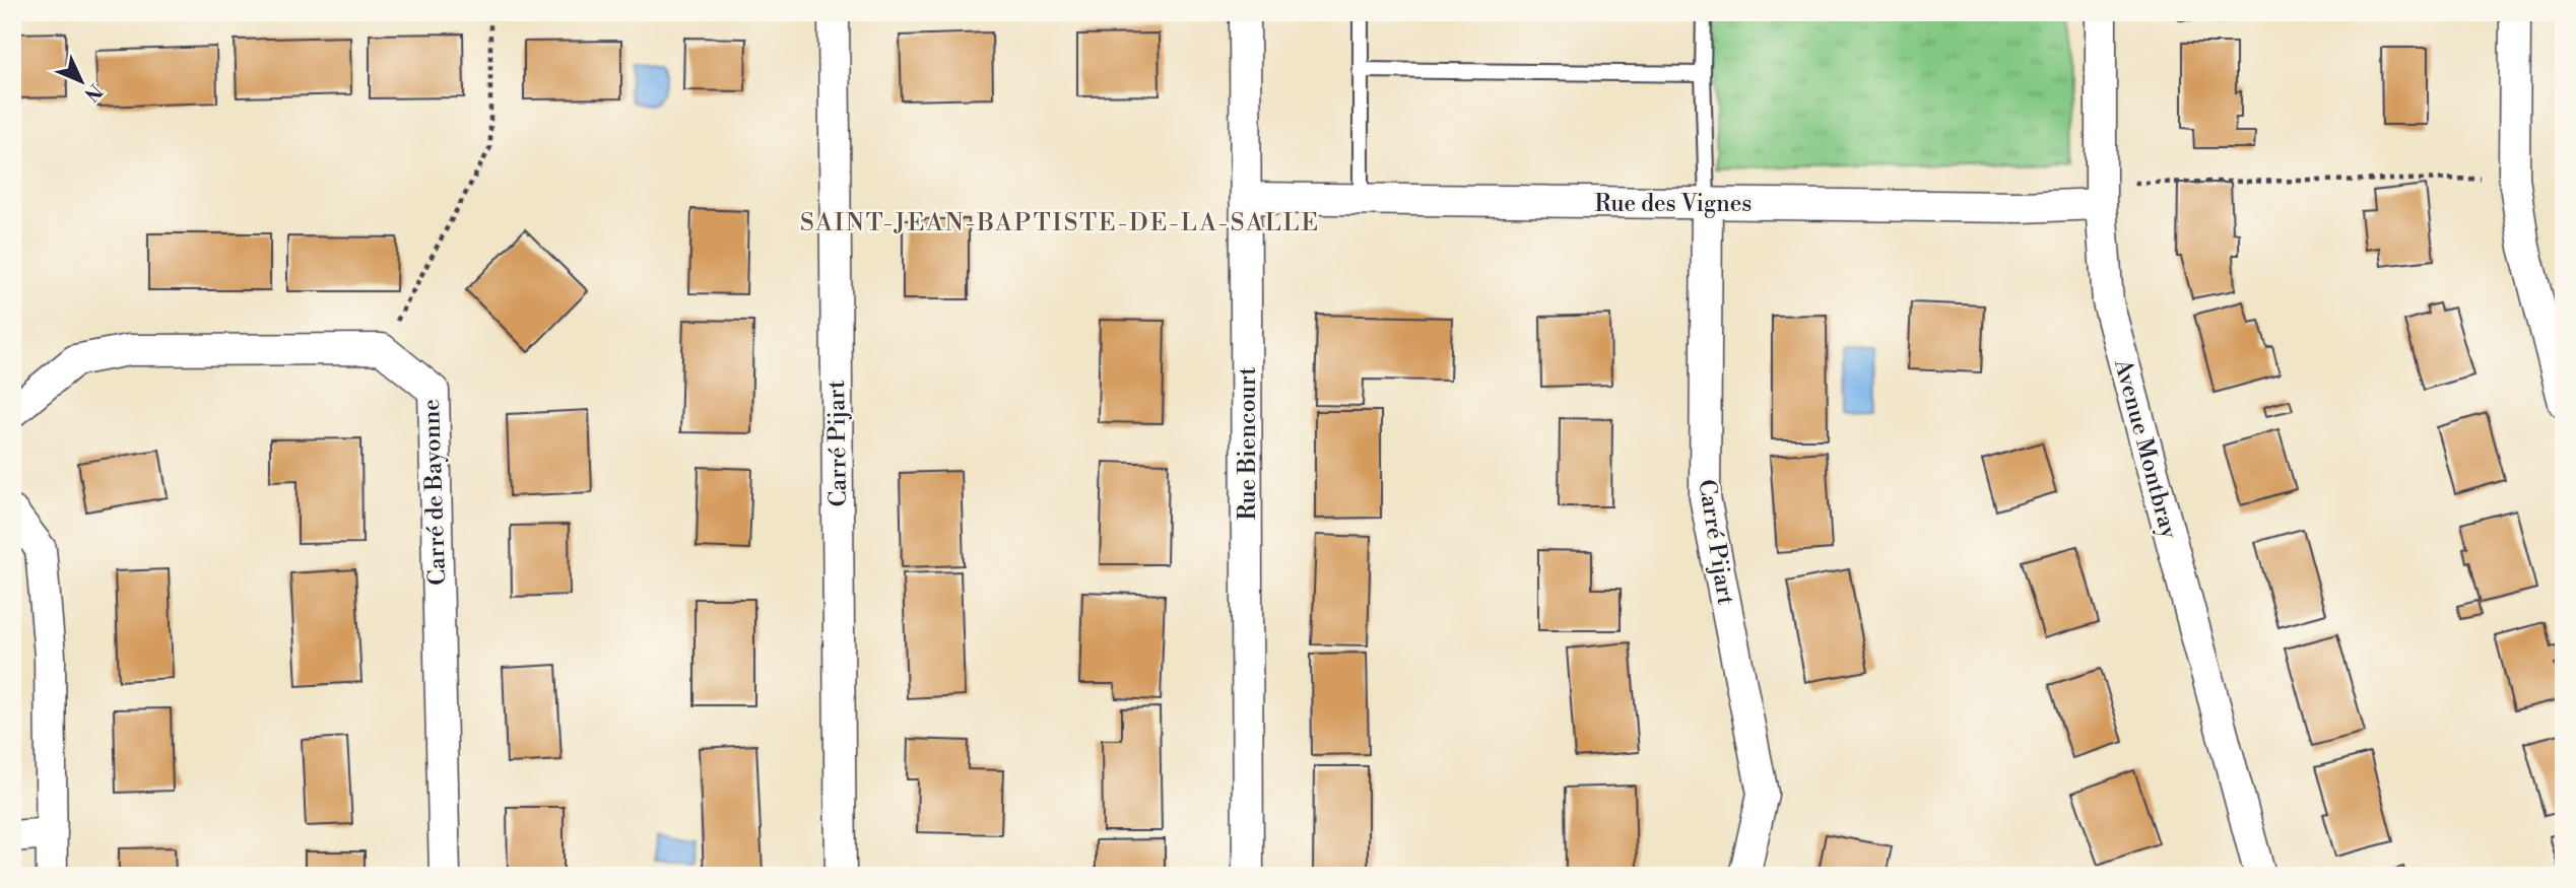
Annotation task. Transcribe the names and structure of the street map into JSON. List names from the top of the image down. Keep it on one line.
{"streets":{"street":["Rue des Vignes","Carré Pijart","Rue Biencourt","Avenue Montbray","Carré de Bayonne"]},"crossings":[["Rue des Vignes","Carré Pijart"],["Rue des Vignes","Rue Biencourt"],["Rue des Vignes","Avenue Montbray"]],"districts":["SAINT-JEAN-BAPTISTE-DE-LA-SALLE"],"north":"bottom right"}
